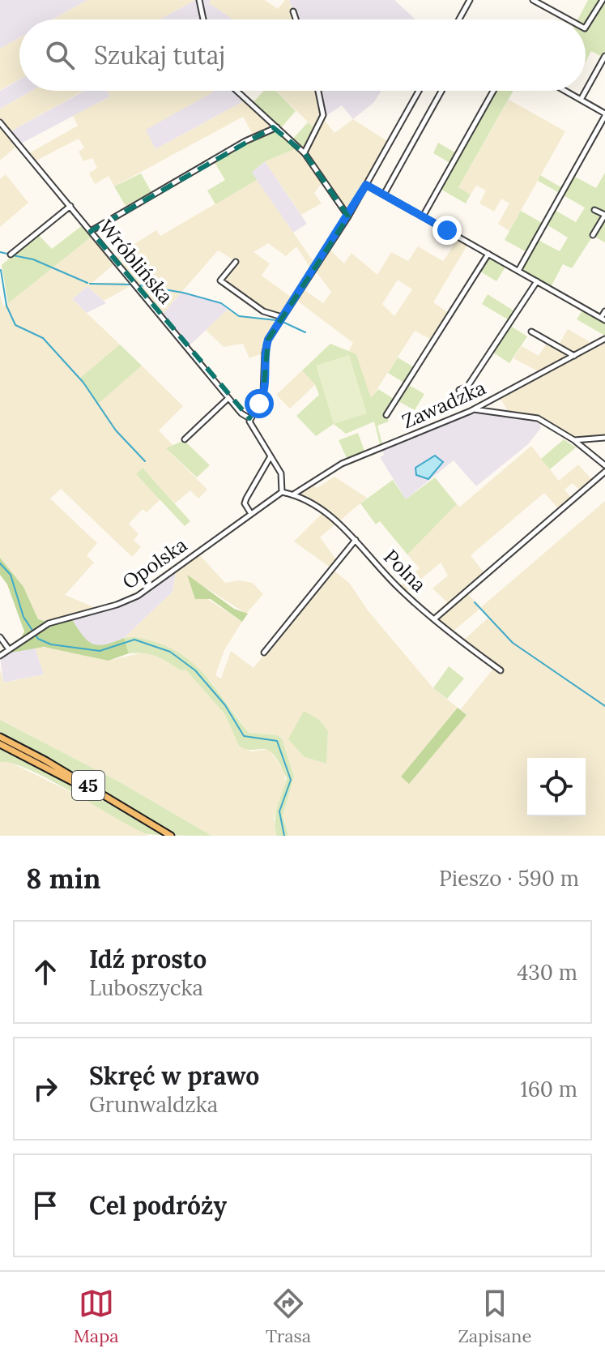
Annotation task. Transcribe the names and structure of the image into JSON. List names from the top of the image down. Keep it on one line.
{"streets":{"main road":["45"],"street":["Wróblińska","Zawadzka","Opolska","Polna"]},"crossings":[["Wróblińska","Opolska"],["Wróblińska","Polna"],["Zawadzka","Polna"],["Opolska","Polna"]],"page":{"search":"Szukaj tutaj","heading":["8 min","Pieszo · 590 m"],"list":[["Idź prosto","Luboszycka","430 m"],["Skręć w prawo","Grunwaldzka","160 m"],"Cel podróży"],"nav":["Mapa","Trasa","Zapisane"]}}
